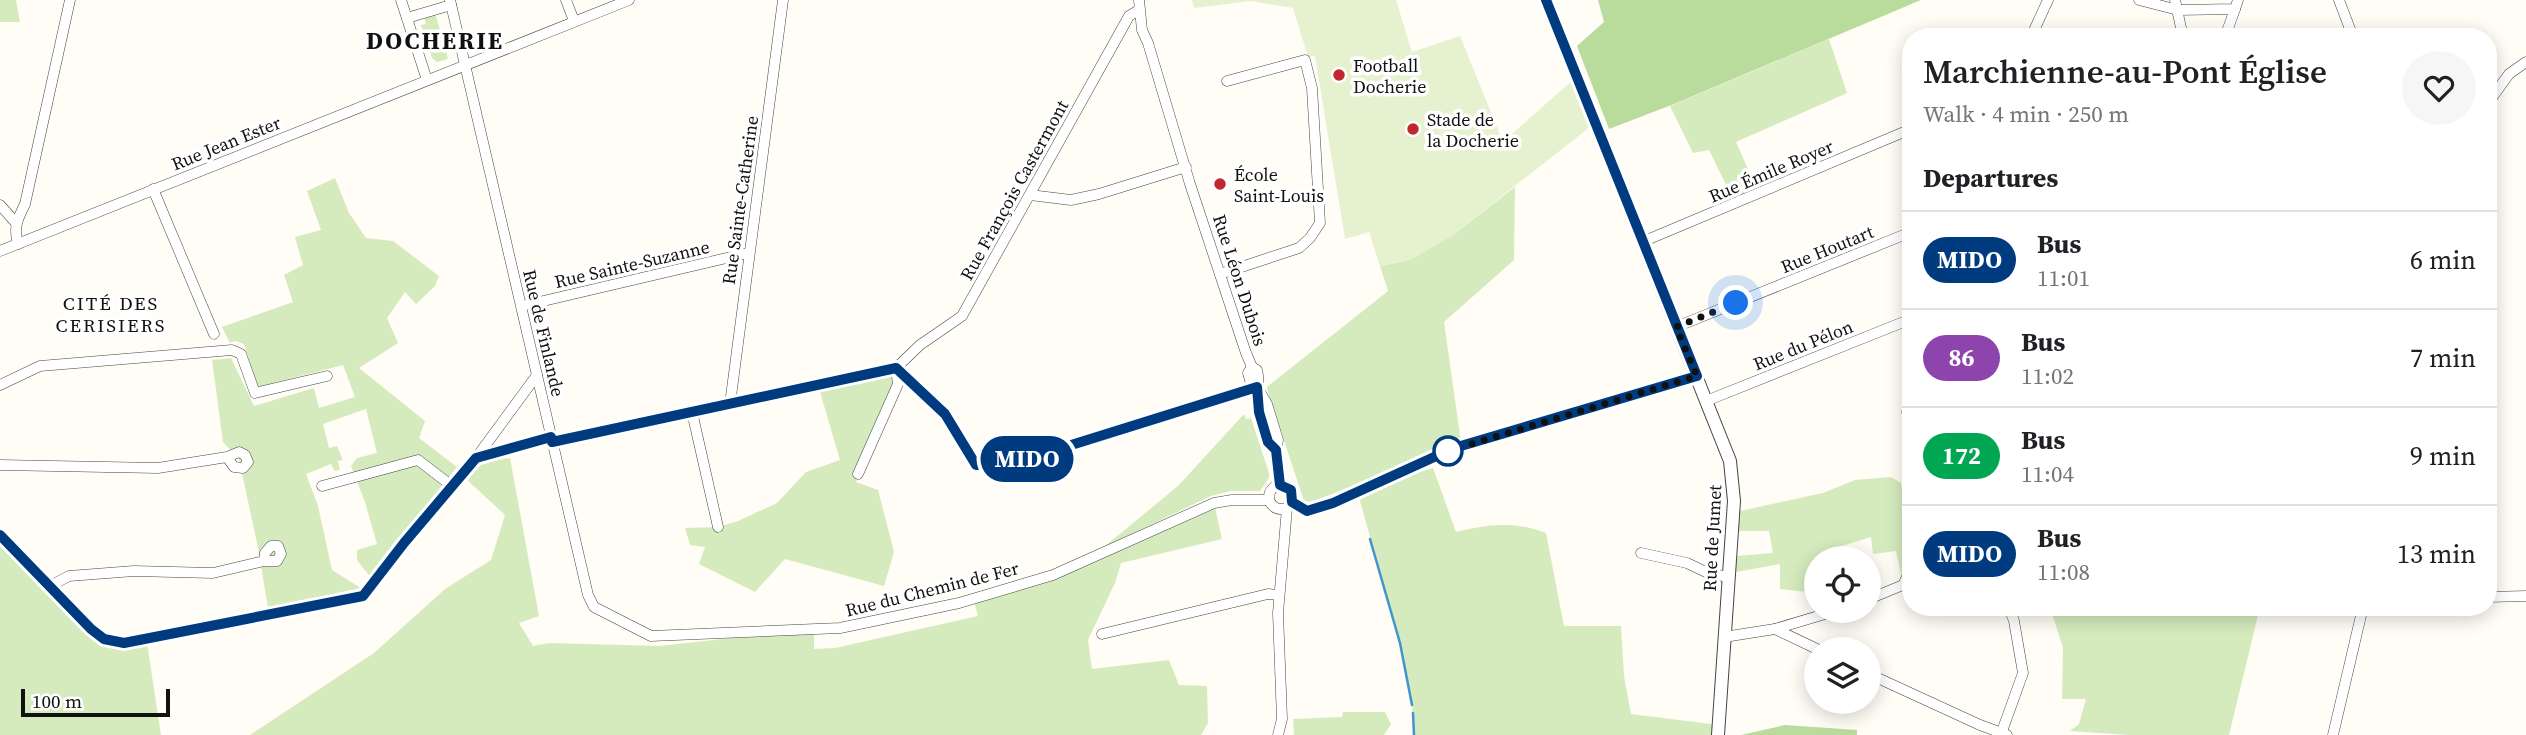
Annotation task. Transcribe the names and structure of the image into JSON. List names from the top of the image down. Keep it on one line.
{"streets":{"street":["Rue Jean Ester","Rue Émile Royer","Rue François Castermont","Rue Sainte-Catherine","Rue Houtart","Rue Sainte-Suzanne","Rue Léon Dubois","Rue de Finlande","Rue du Pélon","Rue de Jumet","Rue du Chemin de Fer"]},"crossings":[["Rue Jean Ester","Rue de Finlande"],["Rue Émile Royer","Rue de Jumet"],["Rue François Castermont","Rue Léon Dubois"],["Rue Sainte-Catherine","Rue Sainte-Suzanne"],["Rue Houtart","Rue de Jumet"],["Rue Sainte-Suzanne","Rue de Finlande"],["Rue Léon Dubois","Rue du Chemin de Fer"],["Rue de Finlande","Rue du Chemin de Fer"],["Rue du Pélon","Rue de Jumet"]],"districts":["DOCHERIE","CITÉ DES CERISIERS"],"places":["Football Docherie","Stade de la Docherie","École Saint-Louis"],"lines":["bus line MIDO"],"scale_bar":"100 m","page":{"on_map":"MIDO","heading":[["Marchienne-au-Pont Église","Walk · 4 min · 250 m"],"Departures"],"list":[{"mark":"MIDO","name":"Bus","note":"11:01","value":"6 min"},{"mark":"86","name":"Bus","note":"11:02","value":"7 min"},{"mark":"172","name":"Bus","note":"11:04","value":"9 min"},{"mark":"MIDO","name":"Bus","note":"11:08","value":"13 min"}],"scale":"100 m"}}
